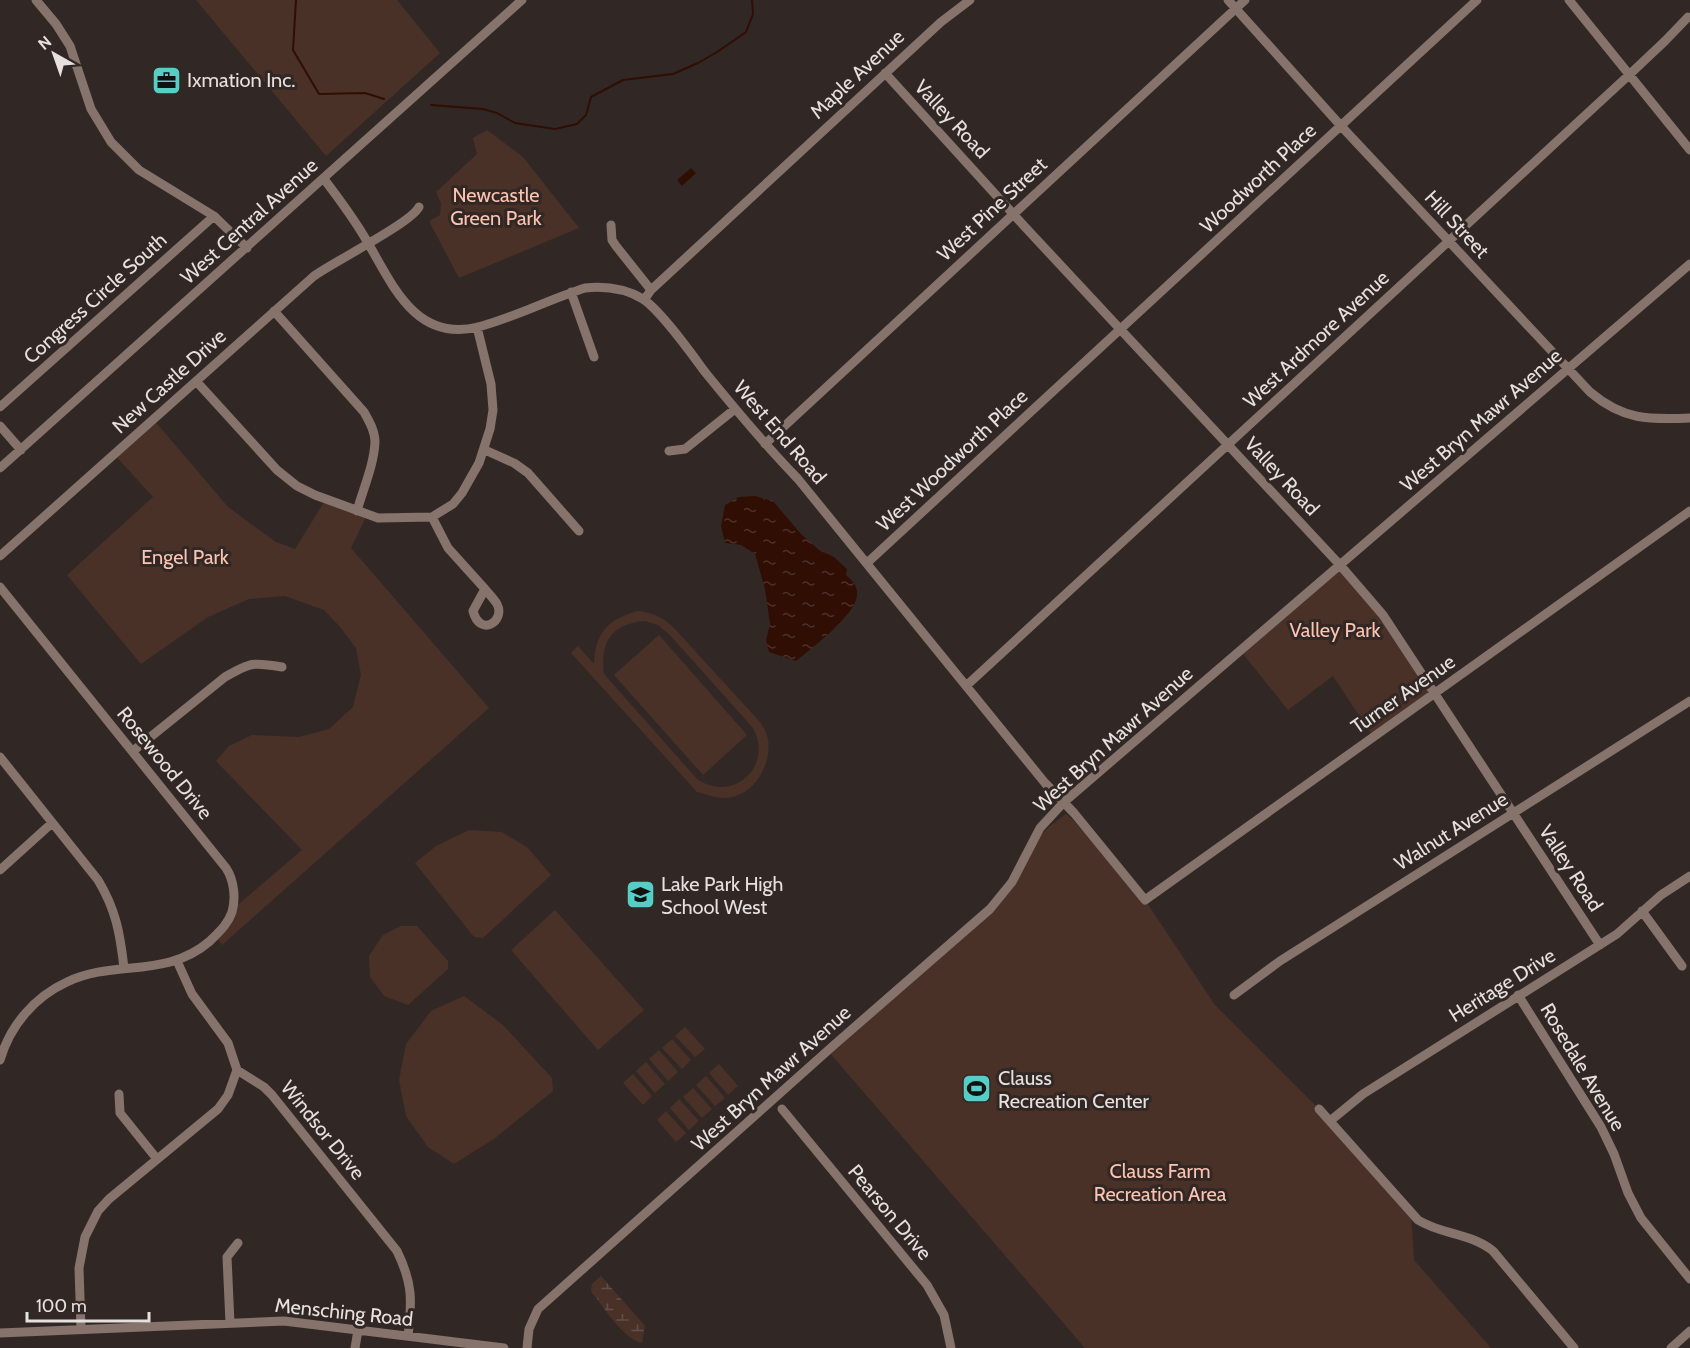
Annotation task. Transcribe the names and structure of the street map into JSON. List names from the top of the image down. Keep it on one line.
{"streets":{"street":["Maple Avenue","Valley Road","Woodworth Place","West Pine Street","West Central Avenue","Hill Street","Congress Circle South","West Ardmore Avenue","New Castle Drive","West Bryn Mawr Avenue","West End Road","West Woodworth Place","Turner Avenue","Rosewood Drive","Walnut Avenue","Heritage Drive","Rosedale Avenue","Windsor Drive","Pearson Drive","Mensching Road"]},"crossings":[["Maple Avenue","Valley Road"],["Maple Avenue","West End Road"],["Valley Road","Woodworth Place"],["Valley Road","West Pine Street"],["Valley Road","West Ardmore Avenue"],["Valley Road","West Bryn Mawr Avenue"],["Valley Road","Turner Avenue"],["Valley Road","Walnut Avenue"],["Valley Road","Heritage Drive"],["Woodworth Place","Hill Street"],["Woodworth Place","West Woodworth Place"],["West Pine Street","Hill Street"],["West Pine Street","West End Road"],["West Central Avenue","West End Road"],["Hill Street","West Ardmore Avenue"],["Hill Street","West Bryn Mawr Avenue"],["West Ardmore Avenue","West End Road"],["New Castle Drive","West End Road"],["West Bryn Mawr Avenue","West End Road"],["West End Road","West Woodworth Place"],["West End Road","Turner Avenue"],["Heritage Drive","Rosedale Avenue"],["Windsor Drive","Mensching Road"]],"parks":["Newcastle Green Park","Engel Park","Valley Park","Clauss Farm Recreation Area"],"places":{"office":["Ixmation Inc."],"school or university":["Lake Park High School West"],"sports":["Clauss Recreation Center"]},"scale_bar":"100 m","north":"top left"}
